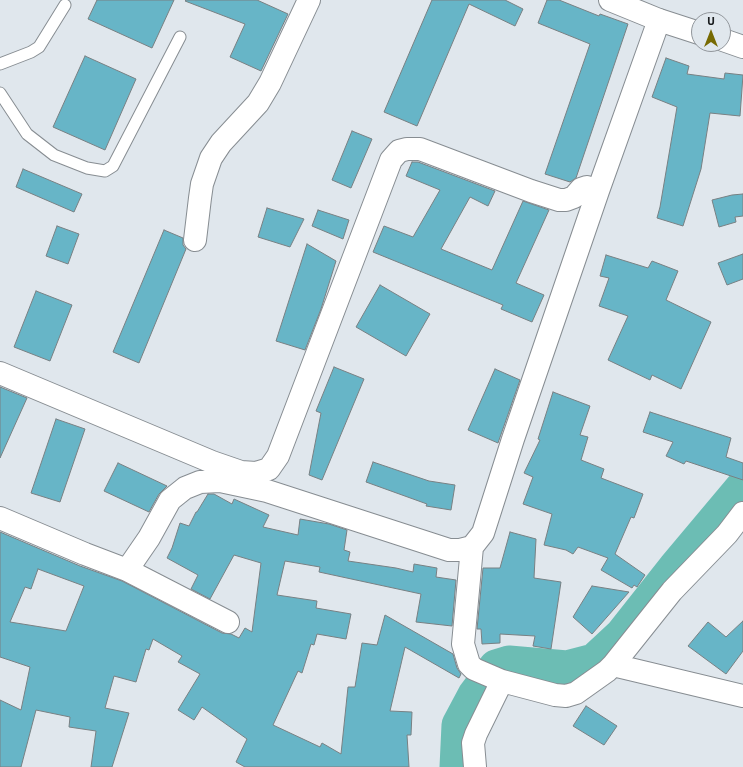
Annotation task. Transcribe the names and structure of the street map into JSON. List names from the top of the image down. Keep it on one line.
{"north":"top"}
